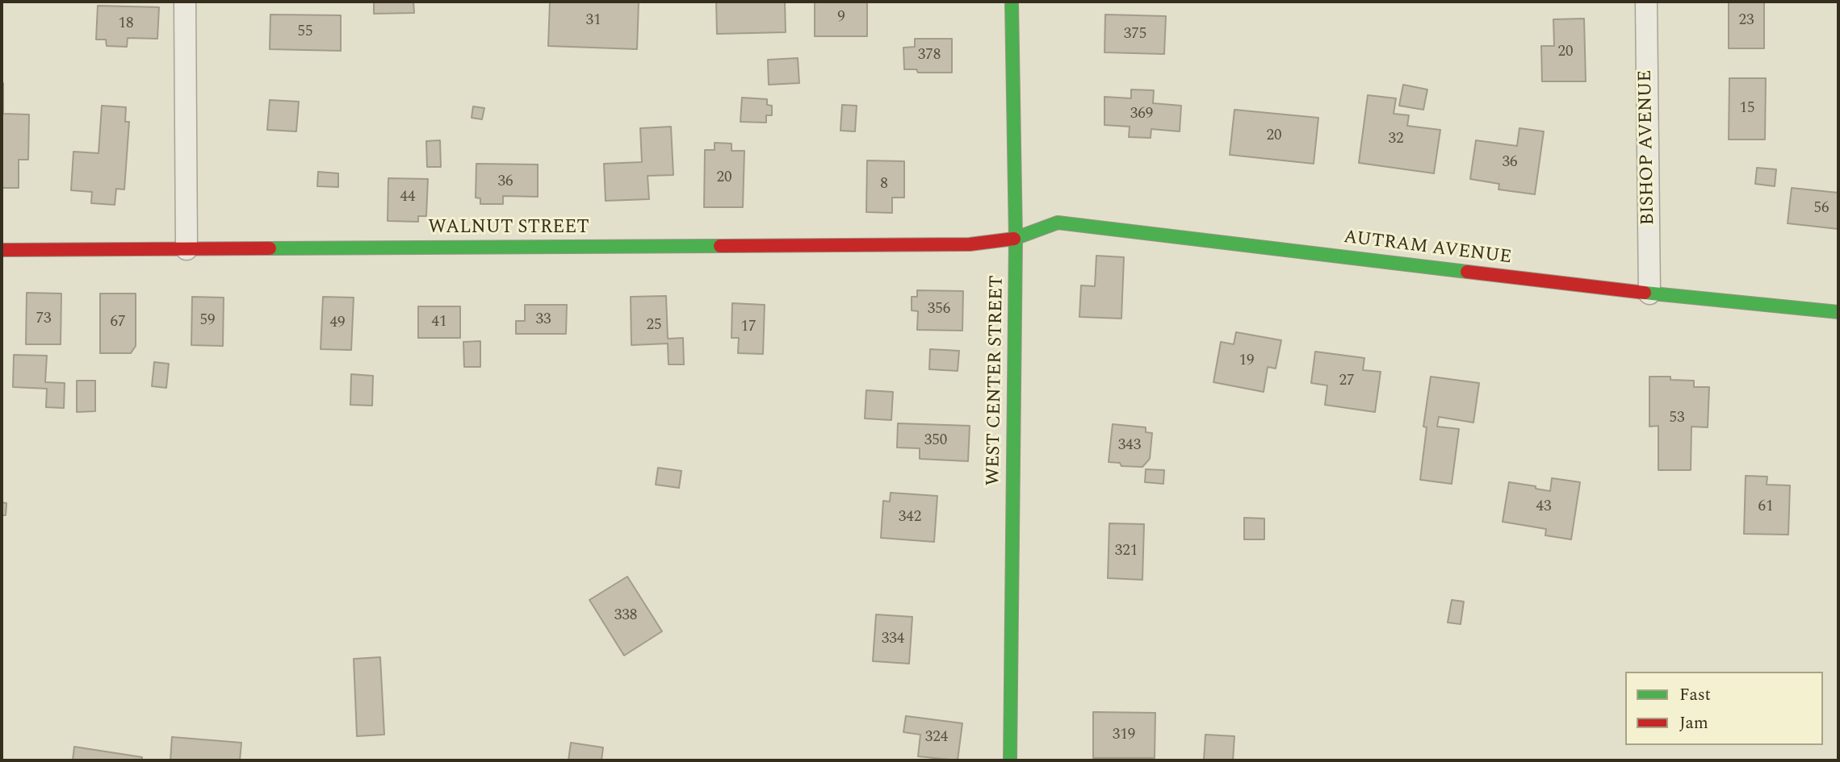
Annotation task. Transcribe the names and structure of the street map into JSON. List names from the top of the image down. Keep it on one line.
{"streets":{"street":["BISHOP AVENUE","WALNUT STREET","AUTRAM AVENUE","WEST CENTER STREET"]},"crossings":[["BISHOP AVENUE","AUTRAM AVENUE"],["WALNUT STREET","AUTRAM AVENUE"],["WALNUT STREET","WEST CENTER STREET"],["AUTRAM AVENUE","WEST CENTER STREET"]],"house_numbers":["9","31","23","18","55","375","20","378","15","369","20","32","36","20","36","8","44","56","356","73","33","59","67","41","49","25","17","19","27","53","350","343","43","61","342","321","338","334","319","324"],"legend":["Fast","Jam"]}
